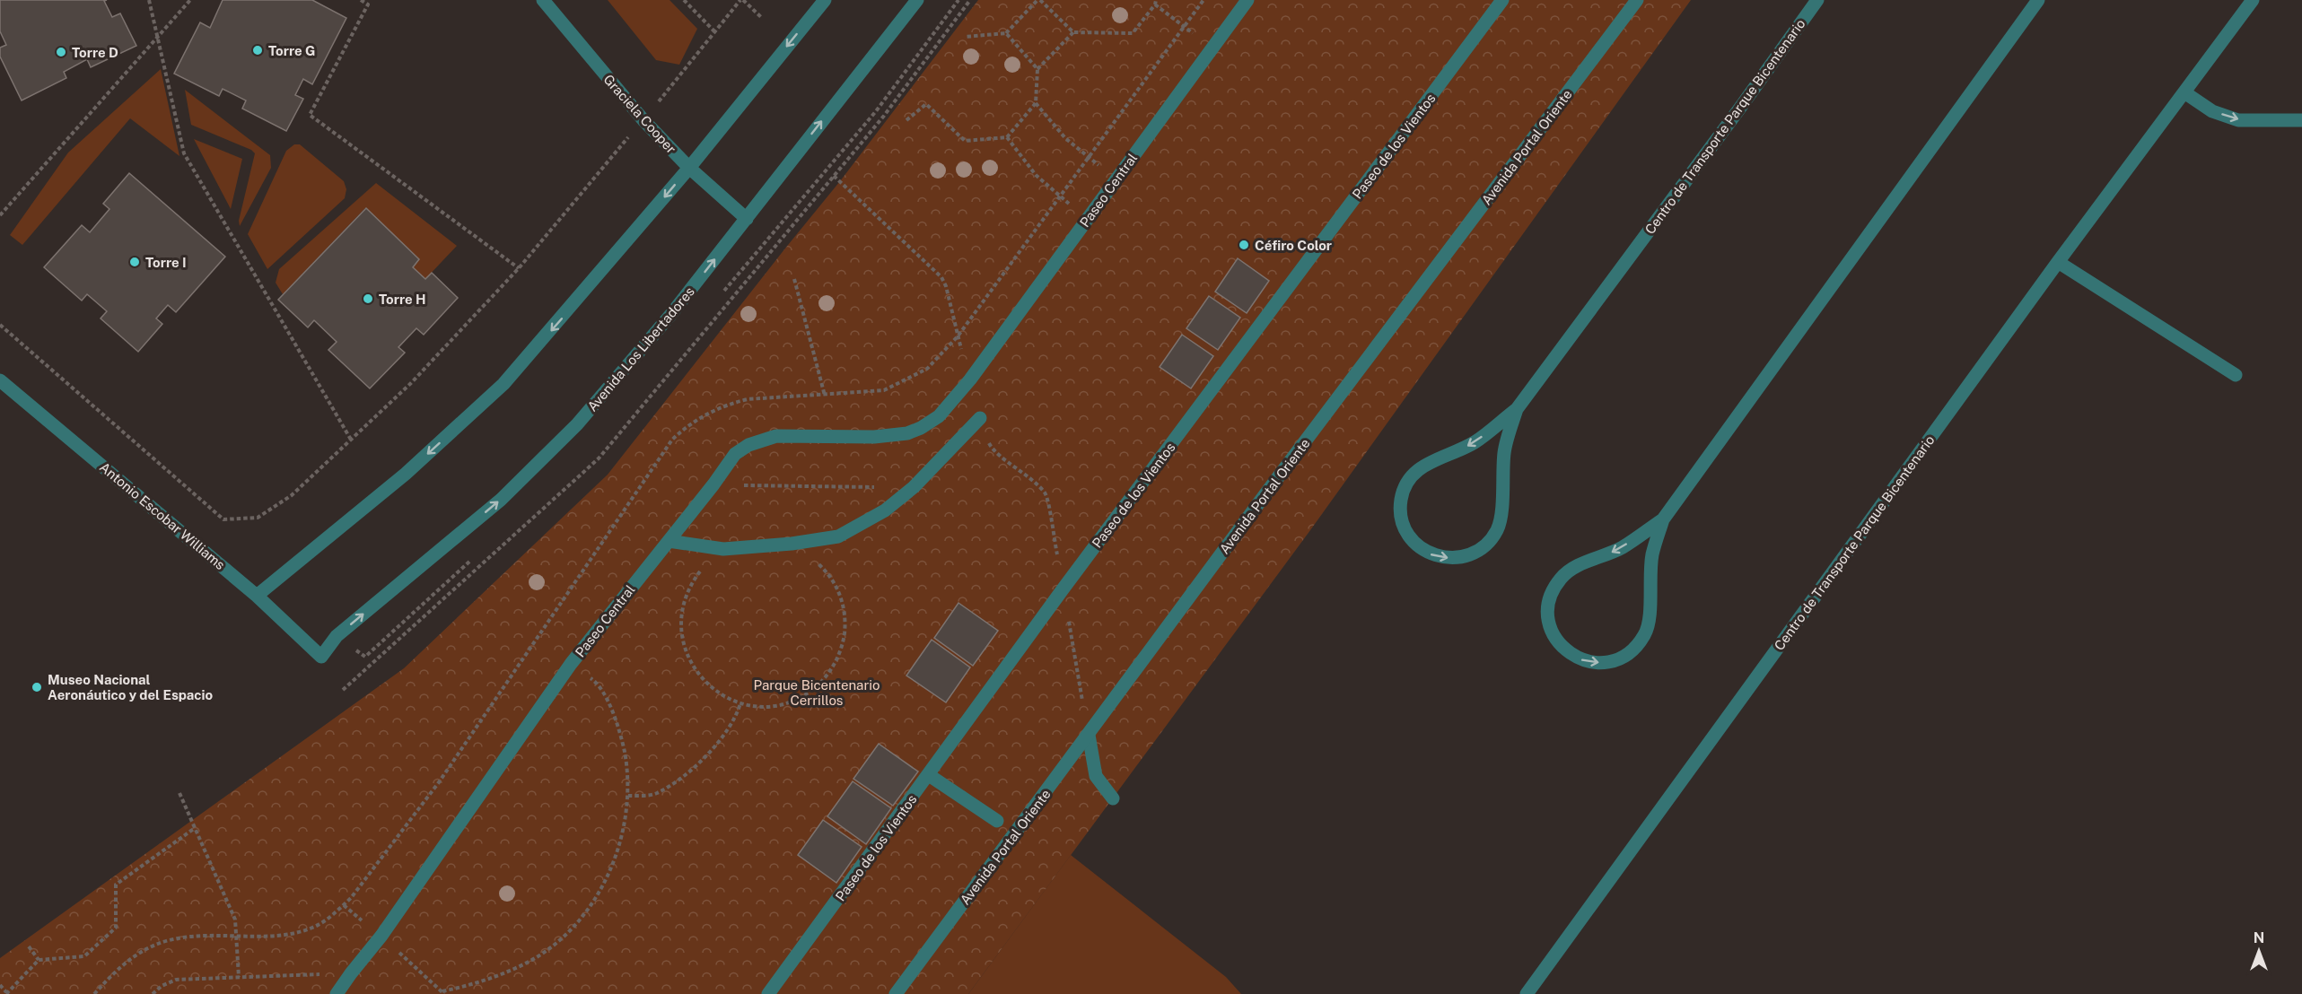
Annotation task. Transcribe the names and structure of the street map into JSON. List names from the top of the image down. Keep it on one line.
{"streets":{"street":["Graciela Cooper","Centro de Transporte Parque Bicentenario","Paseo de los Vientos","Avenida Portal Oriente","Paseo Central","Avenida Los Libertadores","Antonio Escobar Williams"]},"crossings":[["Graciela Cooper","Avenida Los Libertadores"],["Avenida Los Libertadores","Antonio Escobar Williams"]],"parks":["Parque Bicentenario Cerrillos"],"places":["Torre G","Torre D","Céfiro Color","Torre I","Torre H","Museo Nacional Aeronáutico y del Espacio"],"north":"top"}
